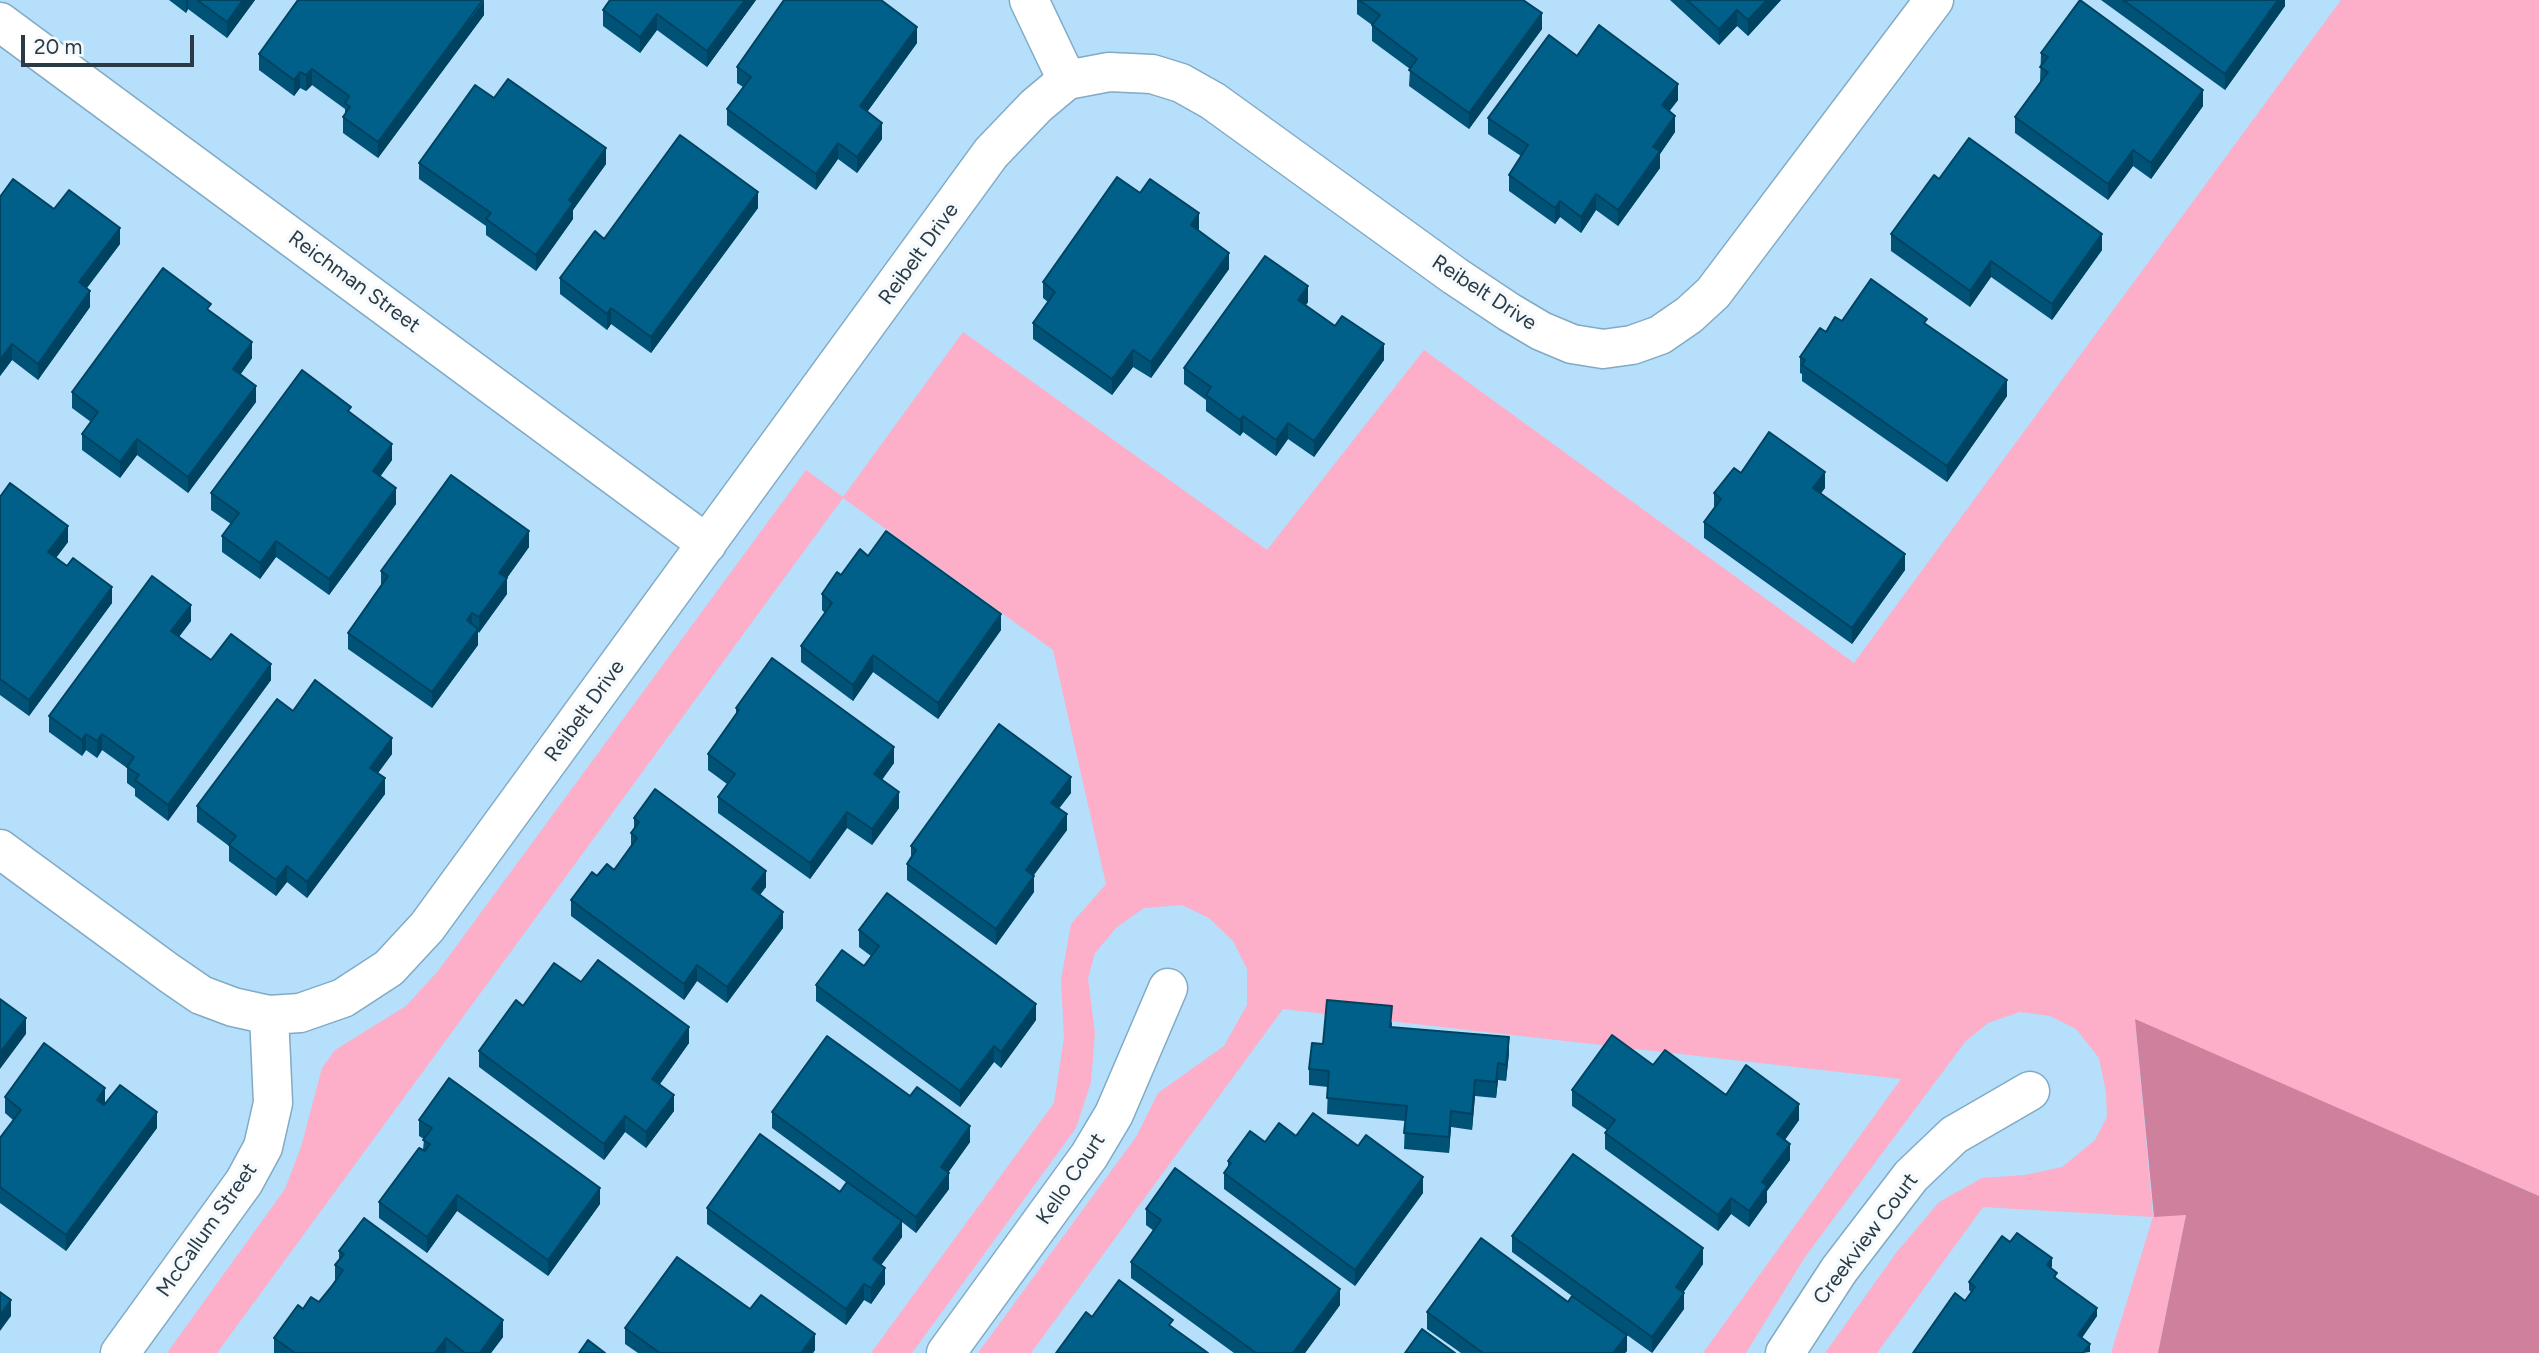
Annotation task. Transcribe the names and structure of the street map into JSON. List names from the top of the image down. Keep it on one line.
{"streets":{"street":["Reibelt Drive","Reichman Street","Kello Court","McCallum Street","Creekview Court"]},"crossings":[["Reibelt Drive","Reichman Street"],["Reibelt Drive","McCallum Street"]],"scale_bar":"20 m"}
